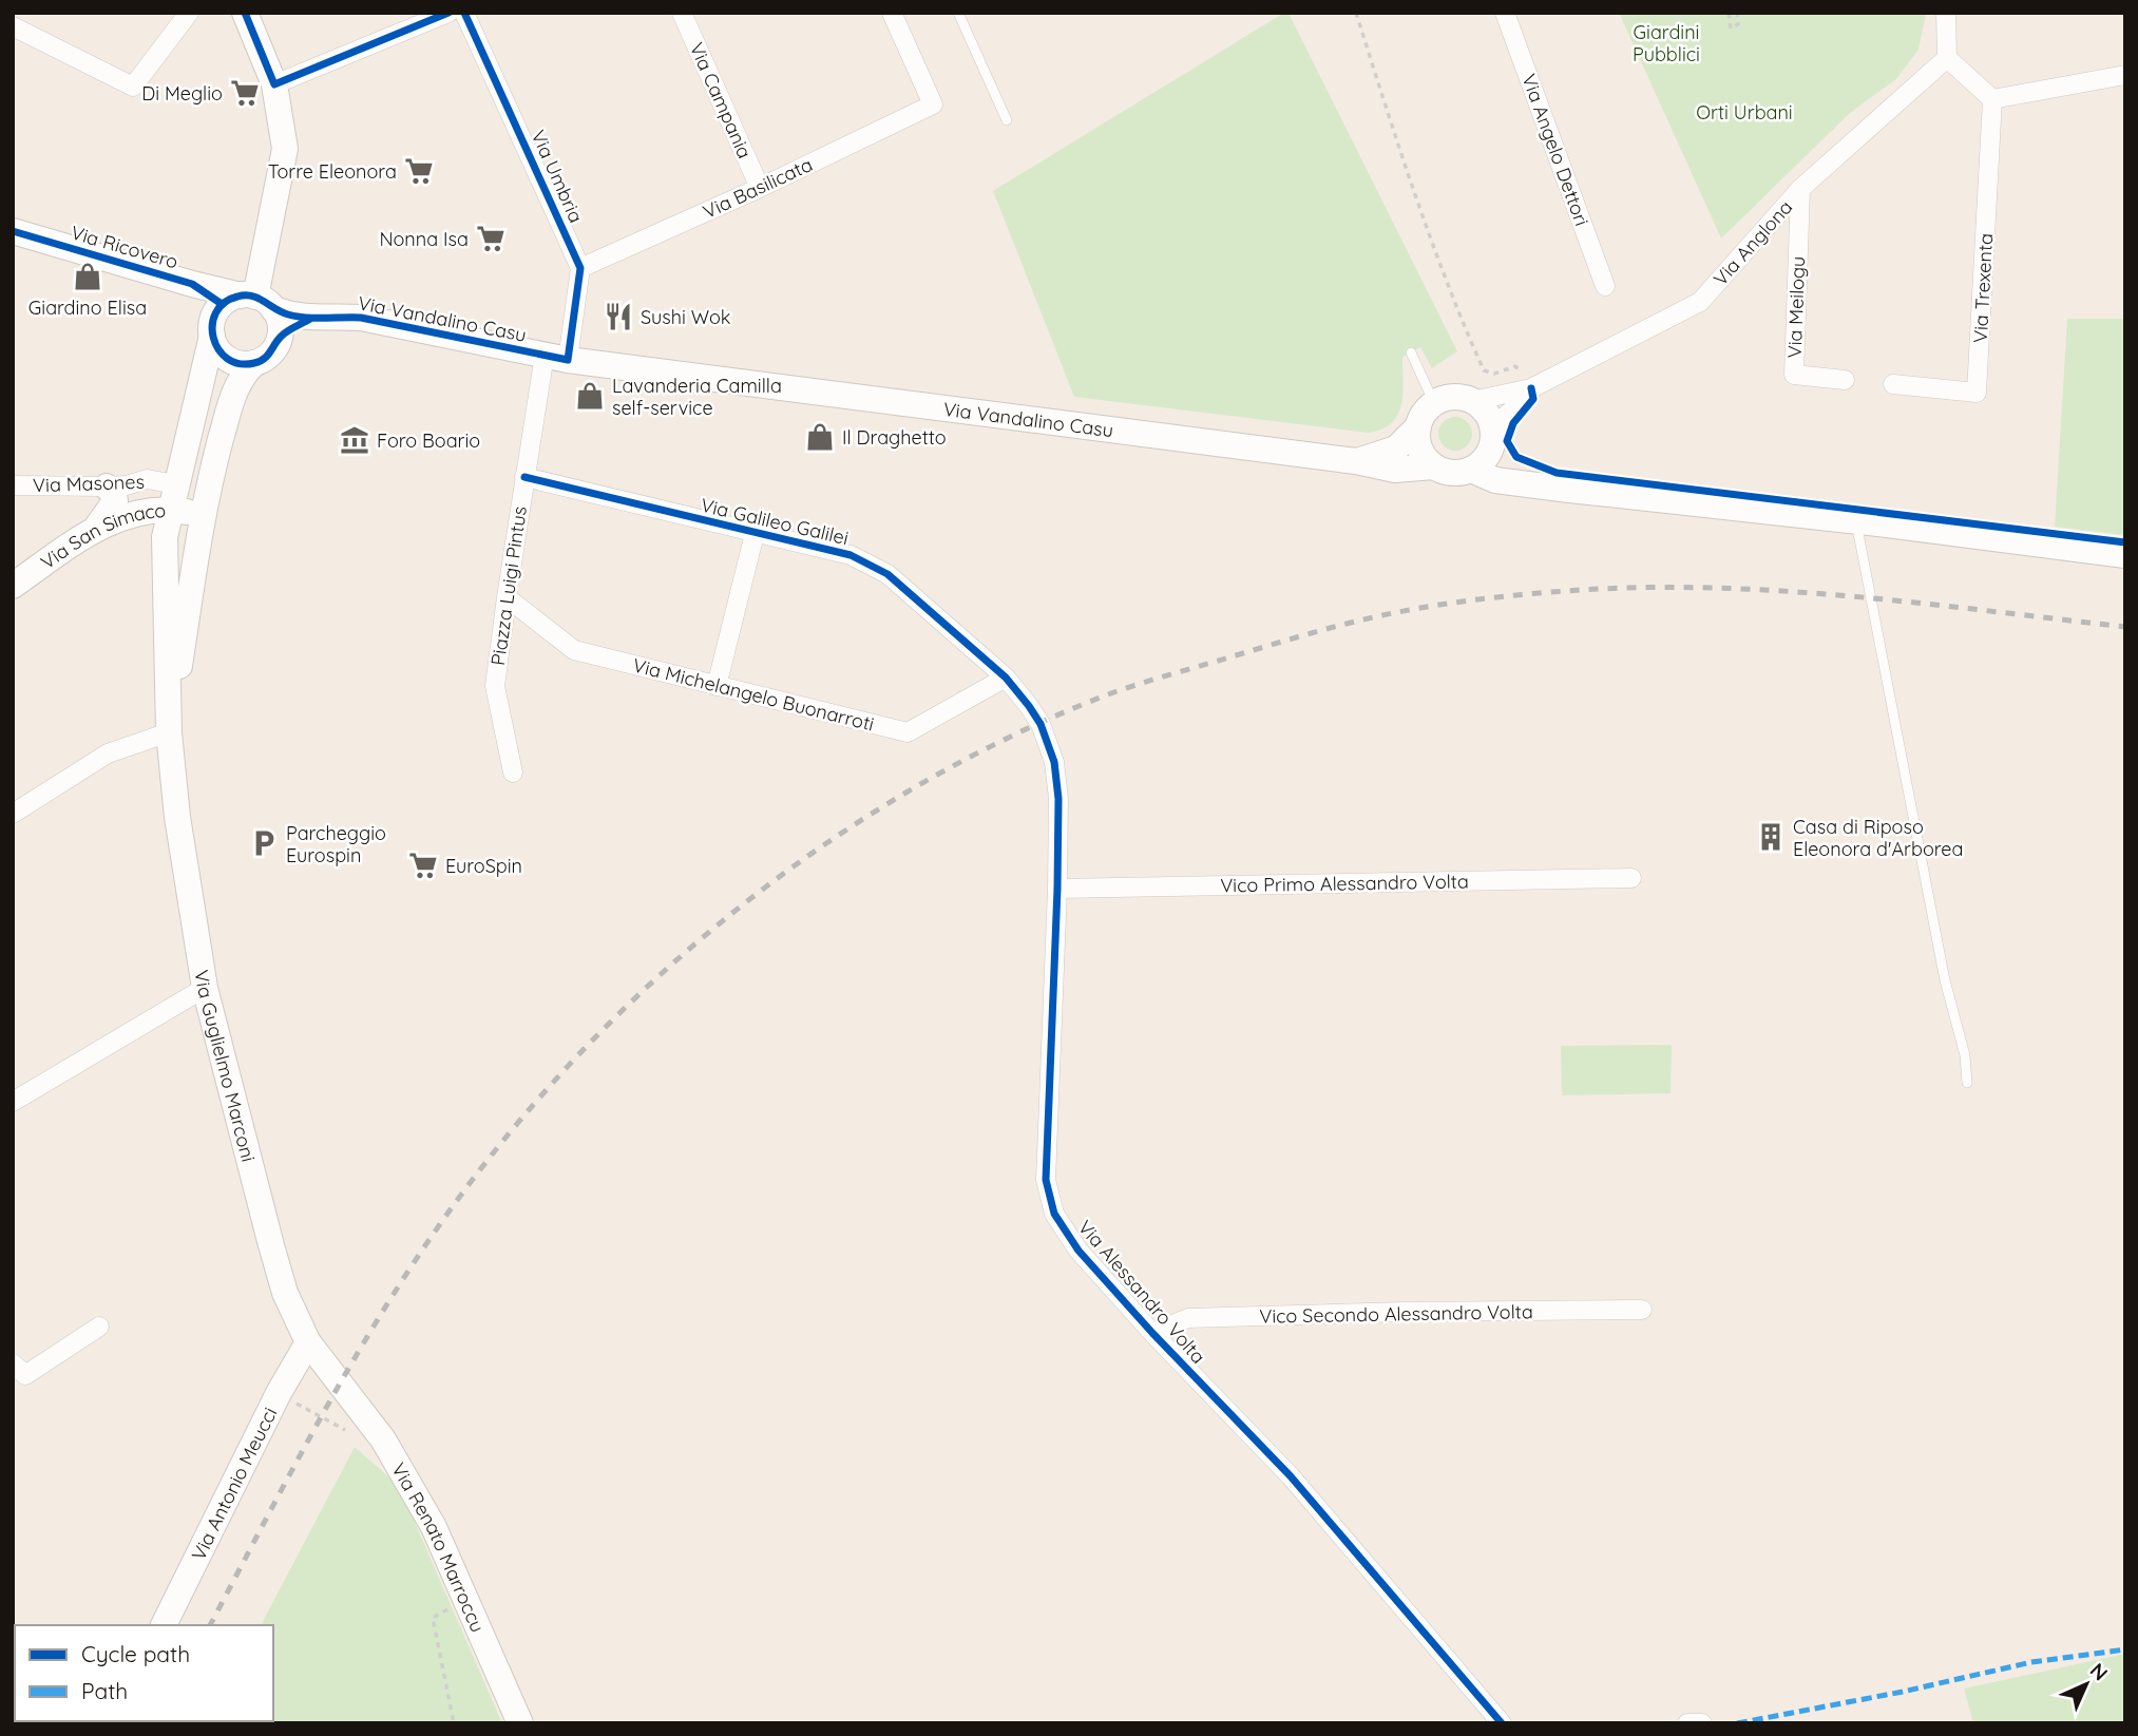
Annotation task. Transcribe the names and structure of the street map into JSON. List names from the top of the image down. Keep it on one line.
{"streets":{"main road":["Via Ricovero","Via Vandalino Casu","Via San Simaco","Via Guglielmo Marconi","Via Antonio Meucci","Via Renato Marroccu"],"street":["Via Campania","Via Angelo Dettori","Via Umbria","Via Basilicata","Via Anglona","Via Trexenta","Via Meilogu","Via Masones","Via Galileo Galilei","Piazza Luigi Pintus","Via Michelangelo Buonarroti","Vico Primo Alessandro Volta","Via Alessandro Volta","Vico Secondo Alessandro Volta"]},"crossings":[["Via Campania","Via Basilicata"],["Via Umbria","Via Basilicata"],["Via Anglona","Via Meilogu"],["Via Anglona","Via Vandalino Casu"],["Via Ricovero","Via Vandalino Casu"],["Via Ricovero","Via Guglielmo Marconi"],["Via Vandalino Casu","Piazza Luigi Pintus"],["Via Vandalino Casu","Via Guglielmo Marconi"],["Via Masones","Via San Simaco"],["Via Masones","Via Guglielmo Marconi"],["Via Galileo Galilei","Piazza Luigi Pintus"],["Via Galileo Galilei","Via Michelangelo Buonarroti"],["Via Galileo Galilei","Via Alessandro Volta"],["Via San Simaco","Via Guglielmo Marconi"],["Piazza Luigi Pintus","Via Michelangelo Buonarroti"],["Via Michelangelo Buonarroti","Via Alessandro Volta"],["Vico Primo Alessandro Volta","Via Alessandro Volta"],["Via Guglielmo Marconi","Via Antonio Meucci"],["Via Guglielmo Marconi","Via Renato Marroccu"],["Via Alessandro Volta","Vico Secondo Alessandro Volta"]],"parks":["Giardini Pubblici","Orti Urbani"],"places":{"supermarket":["Di Meglio","Torre Eleonora","Nonna Isa","EuroSpin"],"shop":["Giardino Elisa","Lavanderia Camilla self-service","Il Draghetto"],"restaurant":["Sushi Wok"],"museum":["Foro Boario"],"building":["Casa di Riposo Eleonora d'Arborea"],"parking":["Parcheggio Eurospin"]},"legend":["Cycle path","Path"],"north":"top right"}
